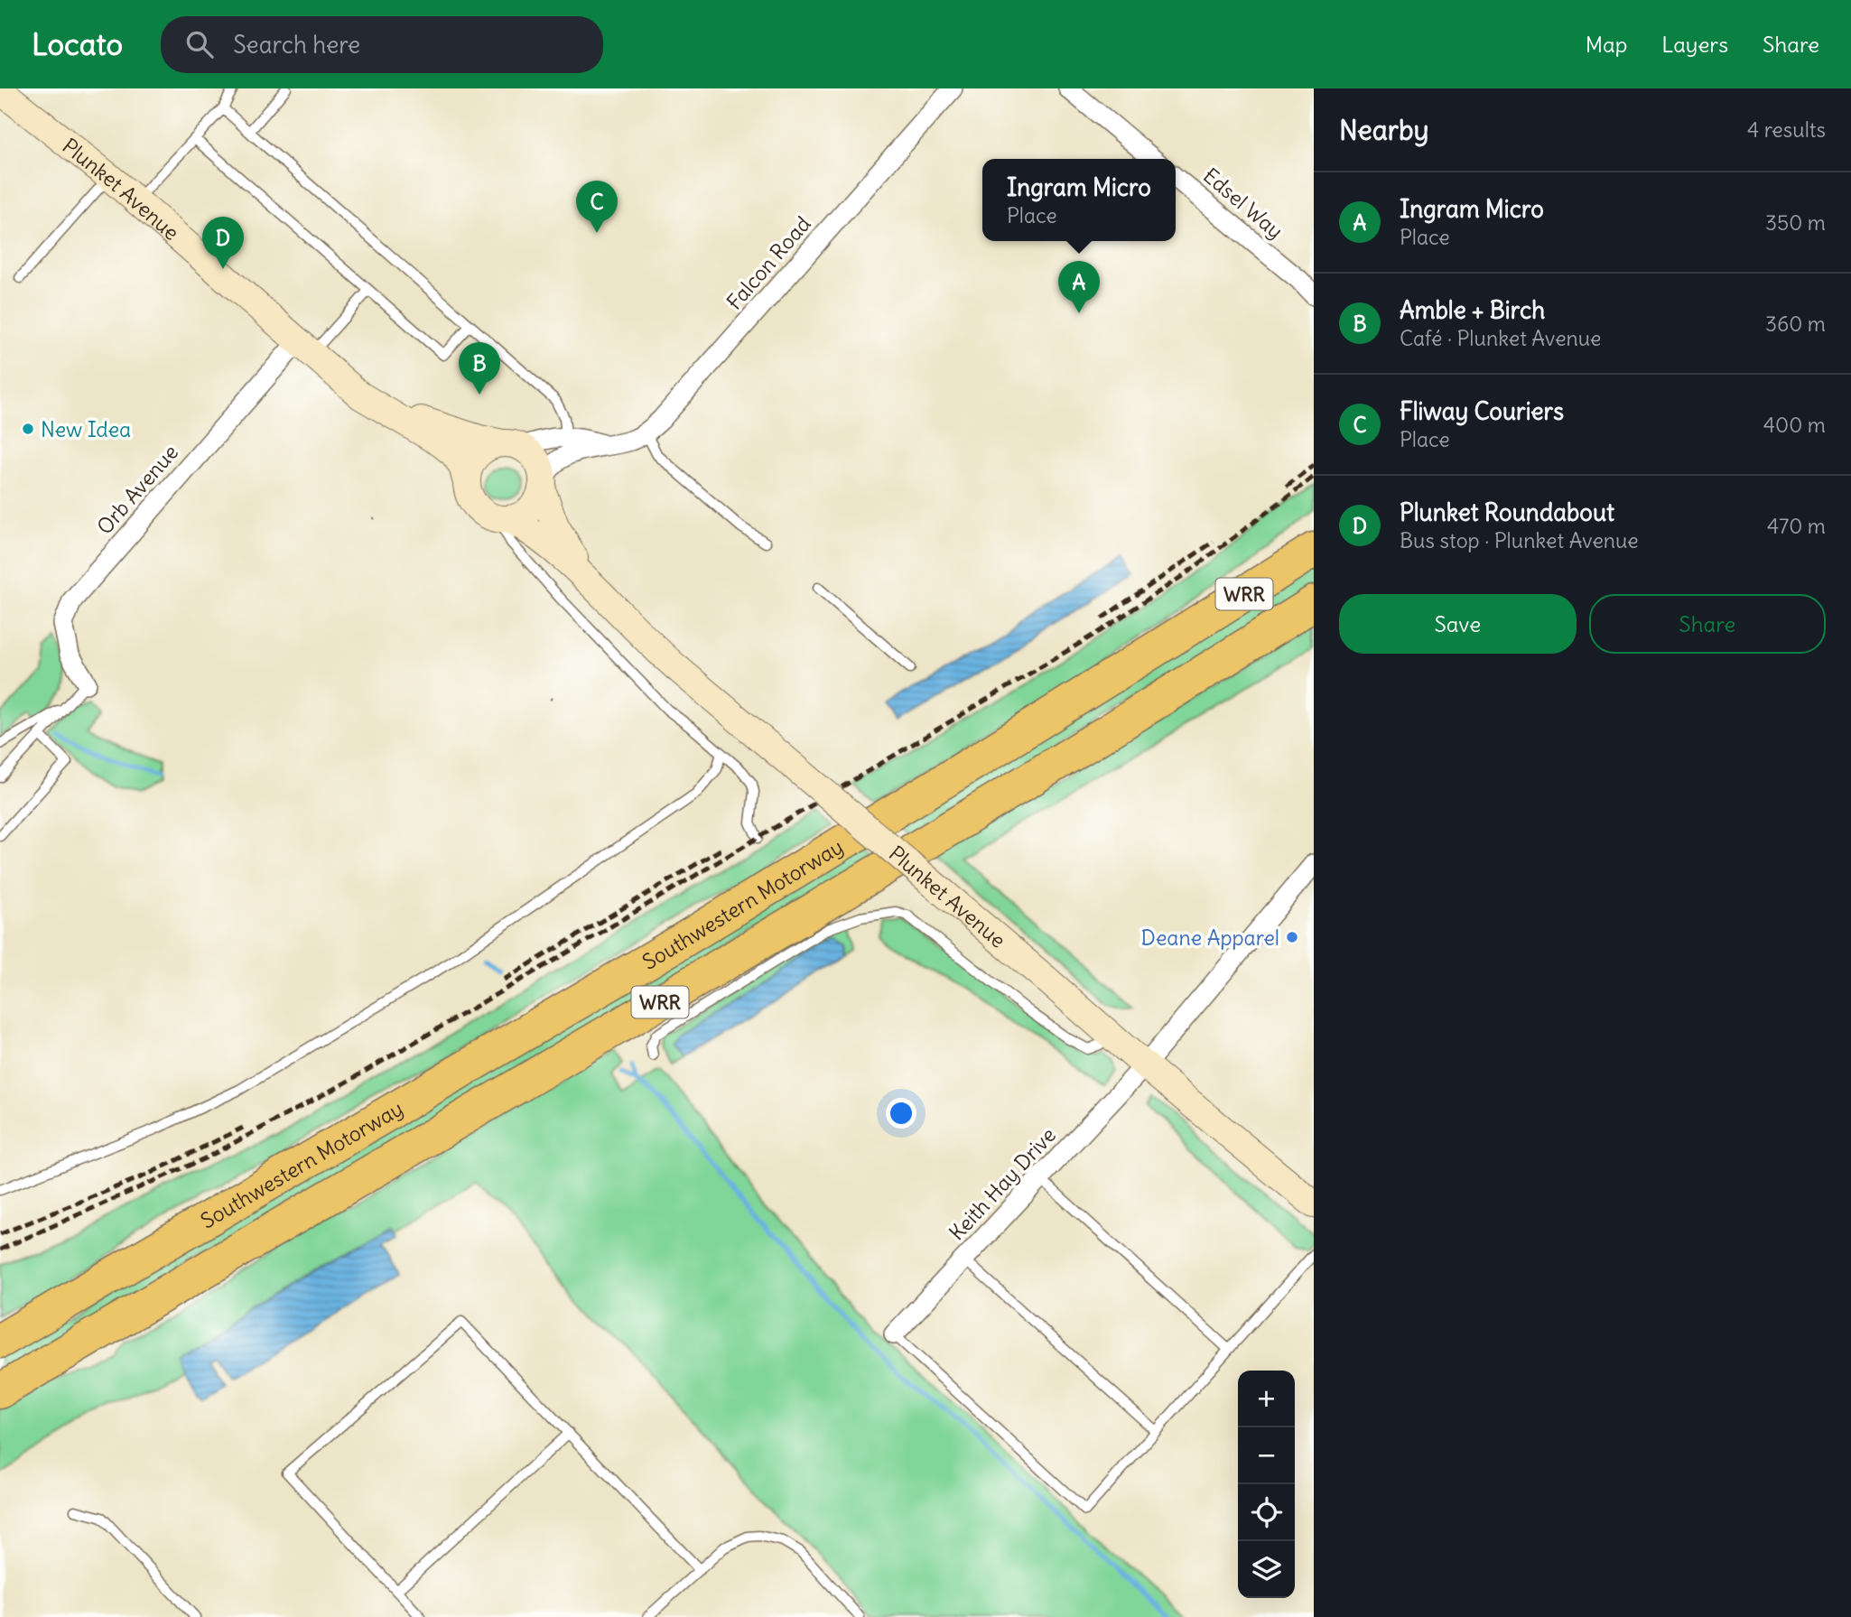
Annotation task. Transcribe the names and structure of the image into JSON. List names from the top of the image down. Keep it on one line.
{"streets":{"highway":["WRR","Southwestern Motorway"],"main road":["Plunket Avenue"],"street":["Edsel Way","Falcon Road","Orb Avenue","Keith Hay Drive"]},"crossings":[["Plunket Avenue","Falcon Road"],["Plunket Avenue","Orb Avenue"],["Plunket Avenue","Keith Hay Drive"]],"places":["New Idea","Deane Apparel"],"page":{"header":"Locato","search":"Search here","nav":["Map","Layers","Share"],"heading":["Nearby","4 results"],"popup":["Ingram Micro","Place"],"list":[{"mark":"A","name":"Ingram Micro","note":"Place","value":"350 m"},{"mark":"B","name":"Amble + Birch","note":"Café · Plunket Avenue","value":"360 m"},{"mark":"C","name":"Fliway Couriers","note":"Place","value":"400 m"},{"mark":"D","name":"Plunket Roundabout","note":"Bus stop · Plunket Avenue","value":"470 m"}],"pins":["C","D","A","B"],"buttons":["Save","Share"],"map_buttons":["+","−"]}}
